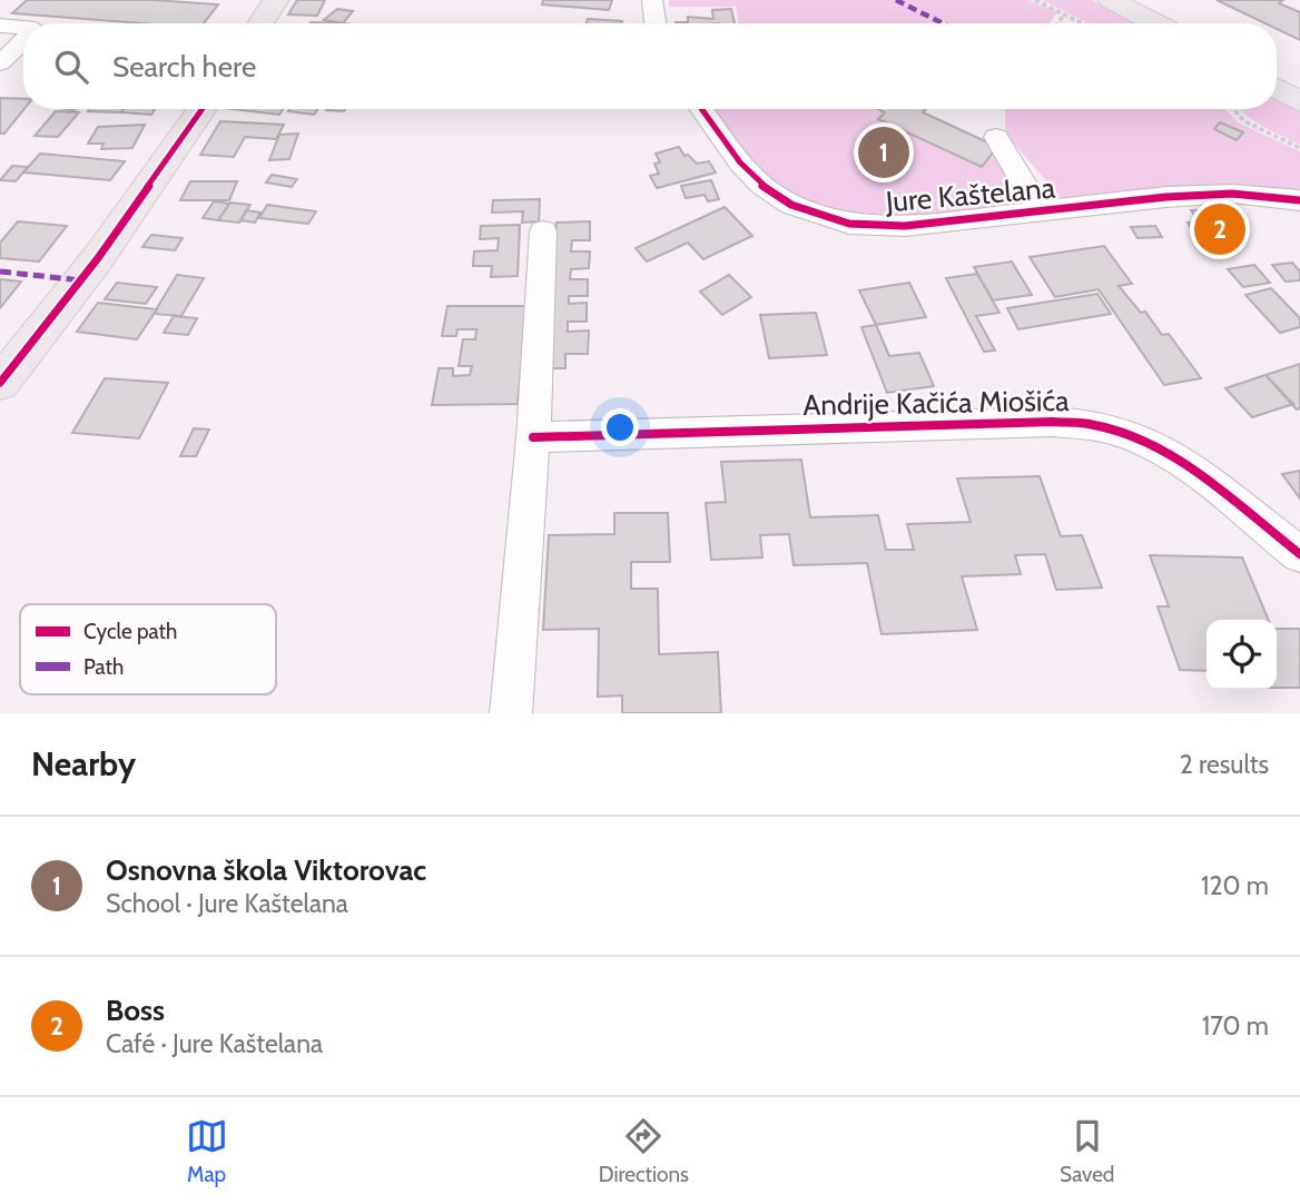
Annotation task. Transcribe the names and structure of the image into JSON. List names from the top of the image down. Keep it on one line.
{"streets":{"street":["Jure Kaštelana","Andrije Kačića Miošića"]},"legend":["Cycle path","Path"],"page":{"search":"Search here","pins":["1","2"],"heading":["Nearby","2 results"],"list":[{"mark":"1","name":"Osnovna škola Viktorovac","note":"School · Jure Kaštelana","value":"120 m"},{"mark":"2","name":"Boss","note":"Café · Jure Kaštelana","value":"170 m"}],"nav":["Map","Directions","Saved"]}}
